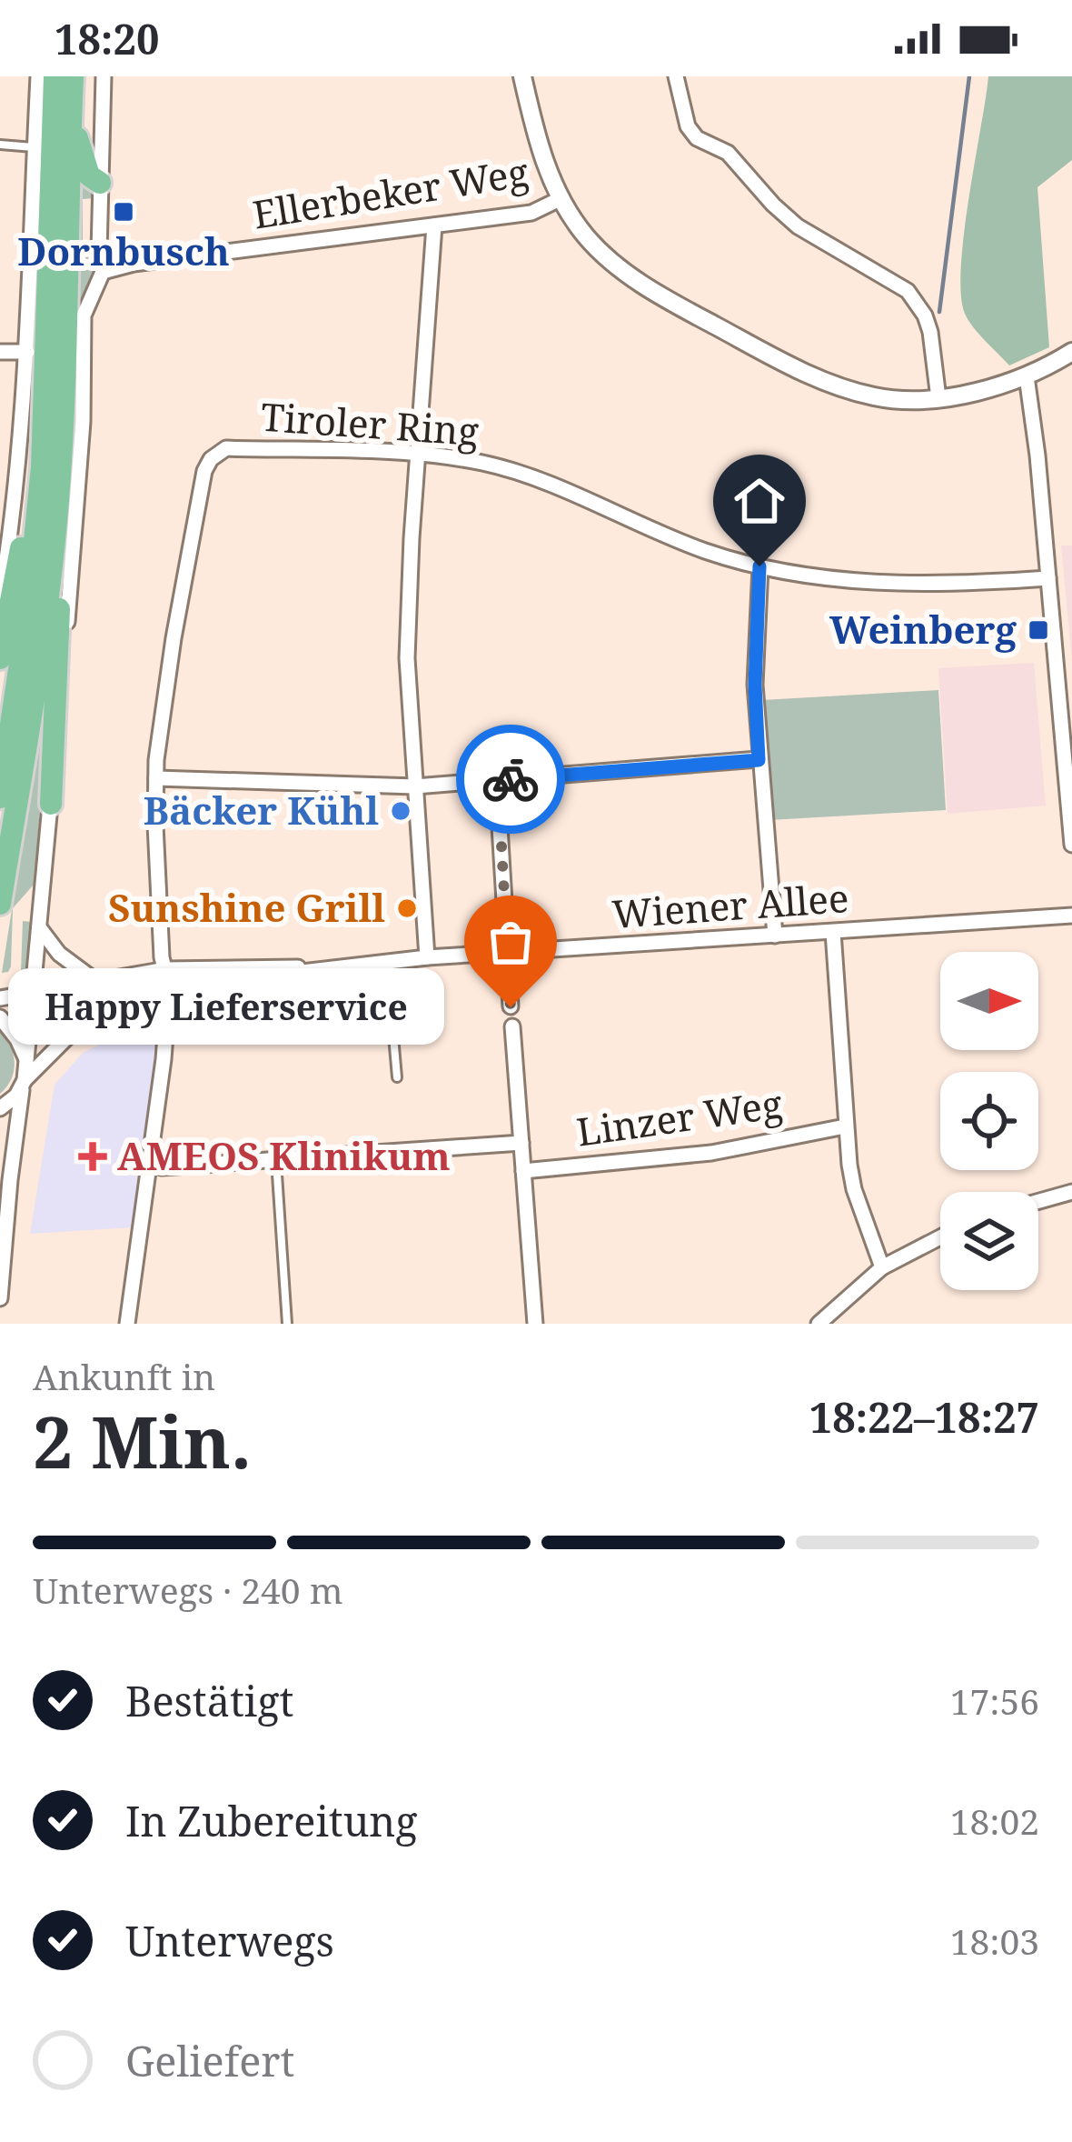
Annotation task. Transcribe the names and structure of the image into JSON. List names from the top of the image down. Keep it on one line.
{"streets":{"street":["Ellerbeker Weg","Tiroler Ring","Wiener Allee","Linzer Weg"]},"crossings":[["Tiroler Ring","Wiener Allee"],["Tiroler Ring","Linzer Weg"]],"places":{"transit":["Dornbusch","Weinberg"],"other":["Bäcker Kühl","Sunshine Grill","Happy Lieferservice"],"health":["AMEOS Klinikum"]},"north":"right","page":{"status":"18:20","bubble":"Happy Lieferservice","heading":["2 Min.","Ankunft in","18:22–18:27"],"bar":"Unterwegs · 240 m","list":[["Bestätigt","17:56"],["In Zubereitung","18:02"],["Unterwegs","18:03"],"Geliefert"]}}
